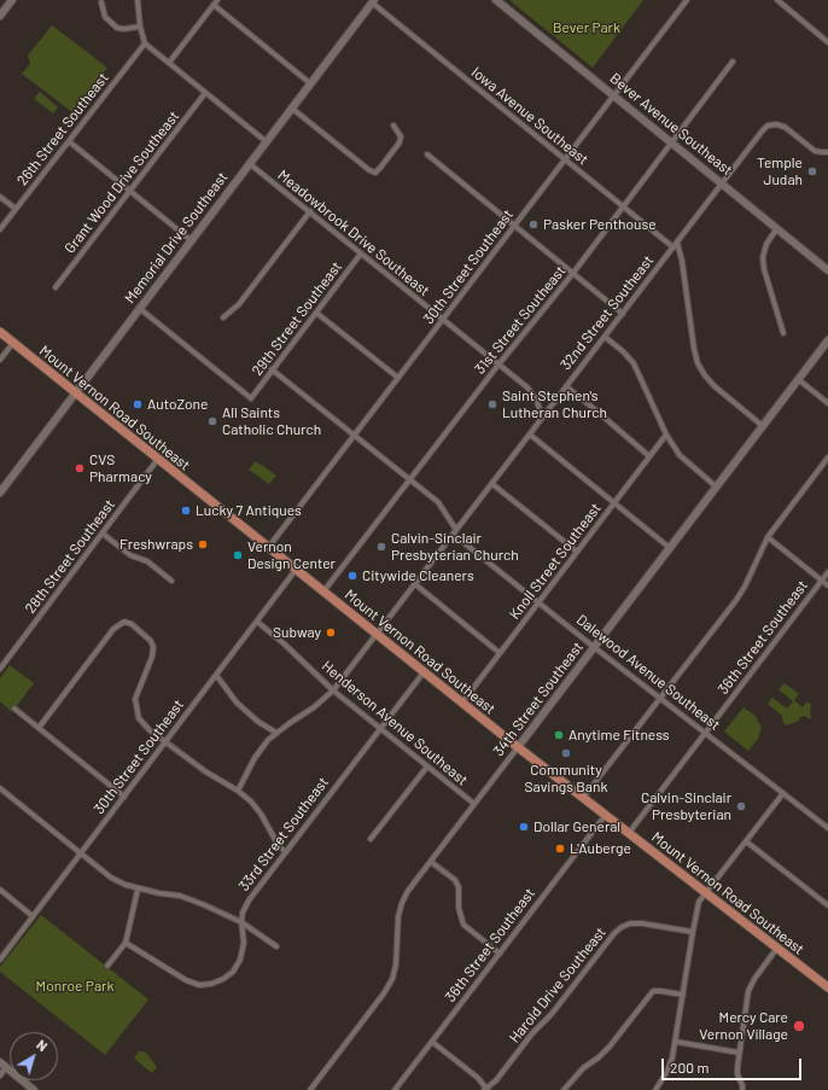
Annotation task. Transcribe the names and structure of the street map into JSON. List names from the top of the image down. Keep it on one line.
{"streets":{"main road":["Mount Vernon Road Southeast"],"street":["Iowa Avenue Southeast","Bever Avenue Southeast","26th Street Southeast","Grant Wood Drive Southeast","Meadowbrook Drive Southeast","Memorial Drive Southeast","30th Street Southeast","32nd Street Southeast","29th Street Southeast","31st Street Southeast","28th Street Southeast","Knoll Street Southeast","36th Street Southeast","Dalewood Avenue Southeast","34th Street Southeast","Henderson Avenue Southeast","33rd Street Southeast","Harold Drive Southeast"]},"crossings":[["Iowa Avenue Southeast","Memorial Drive Southeast"],["Iowa Avenue Southeast","30th Street Southeast"],["Iowa Avenue Southeast","32nd Street Southeast"],["Iowa Avenue Southeast","31st Street Southeast"],["Bever Avenue Southeast","30th Street Southeast"],["Bever Avenue Southeast","32nd Street Southeast"],["Bever Avenue Southeast","31st Street Southeast"],["Meadowbrook Drive Southeast","Memorial Drive Southeast"],["Meadowbrook Drive Southeast","30th Street Southeast"],["Meadowbrook Drive Southeast","32nd Street Southeast"],["Meadowbrook Drive Southeast","29th Street Southeast"],["Meadowbrook Drive Southeast","31st Street Southeast"],["Memorial Drive Southeast","29th Street Southeast"],["Memorial Drive Southeast","Mount Vernon Road Southeast"],["30th Street Southeast","Mount Vernon Road Southeast"],["30th Street Southeast","Dalewood Avenue Southeast"],["30th Street Southeast","Henderson Avenue Southeast"],["32nd Street Southeast","Mount Vernon Road Southeast"],["32nd Street Southeast","Dalewood Avenue Southeast"],["32nd Street Southeast","Henderson Avenue Southeast"],["29th Street Southeast","Dalewood Avenue Southeast"],["31st Street Southeast","Mount Vernon Road Southeast"],["31st Street Southeast","Dalewood Avenue Southeast"],["Mount Vernon Road Southeast","28th Street Southeast"],["Mount Vernon Road Southeast","Knoll Street Southeast"],["Mount Vernon Road Southeast","36th Street Southeast"],["Mount Vernon Road Southeast","34th Street Southeast"],["Mount Vernon Road Southeast","33rd Street Southeast"],["Knoll Street Southeast","Dalewood Avenue Southeast"],["36th Street Southeast","Dalewood Avenue Southeast"],["Dalewood Avenue Southeast","34th Street Southeast"],["34th Street Southeast","Henderson Avenue Southeast"],["Henderson Avenue Southeast","33rd Street Southeast"]],"parks":["Bever Park","Monroe Park"],"places":["Temple Judah","Pasker Penthouse","AutoZone","Saint Stephen's Lutheran Church","All Saints Catholic Church","CVS Pharmacy","Lucky 7 Antiques","Freshwraps","Calvin-Sinclair Presbyterian Church","Vernon Design Center","Citywide Cleaners","Subway","Anytime Fitness","Community Savings Bank","Calvin-Sinclair Presbyterian","Dollar General","L'Auberge","Mercy Care Vernon Village"],"scale_bar":"200 m","north":"top right"}
